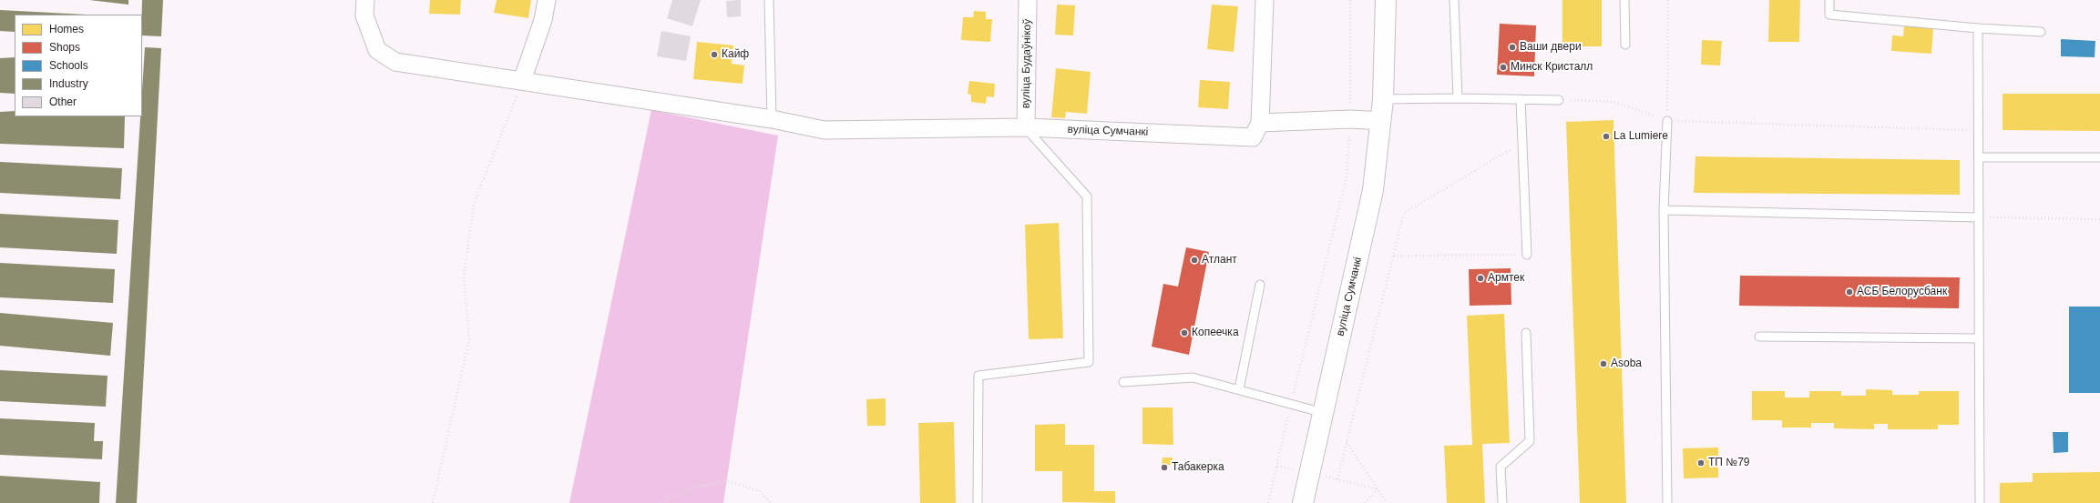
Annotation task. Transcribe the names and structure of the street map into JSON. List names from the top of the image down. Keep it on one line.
{"streets":{"main road":["вуліца Сумчанкі"],"street":["вуліца Будаўнікоў"]},"crossings":[["вуліца Будаўнікоў","вуліца Сумчанкі"]],"places":["Ваши двери","Кайф","Минск Кристалл","La Lumiere","Атлант","Армтек","АСБ Белорусбанк","Копеечка","Asoba","ТП №79","Табакерка"],"legend":["Homes","Shops","Schools","Industry","Other"]}
